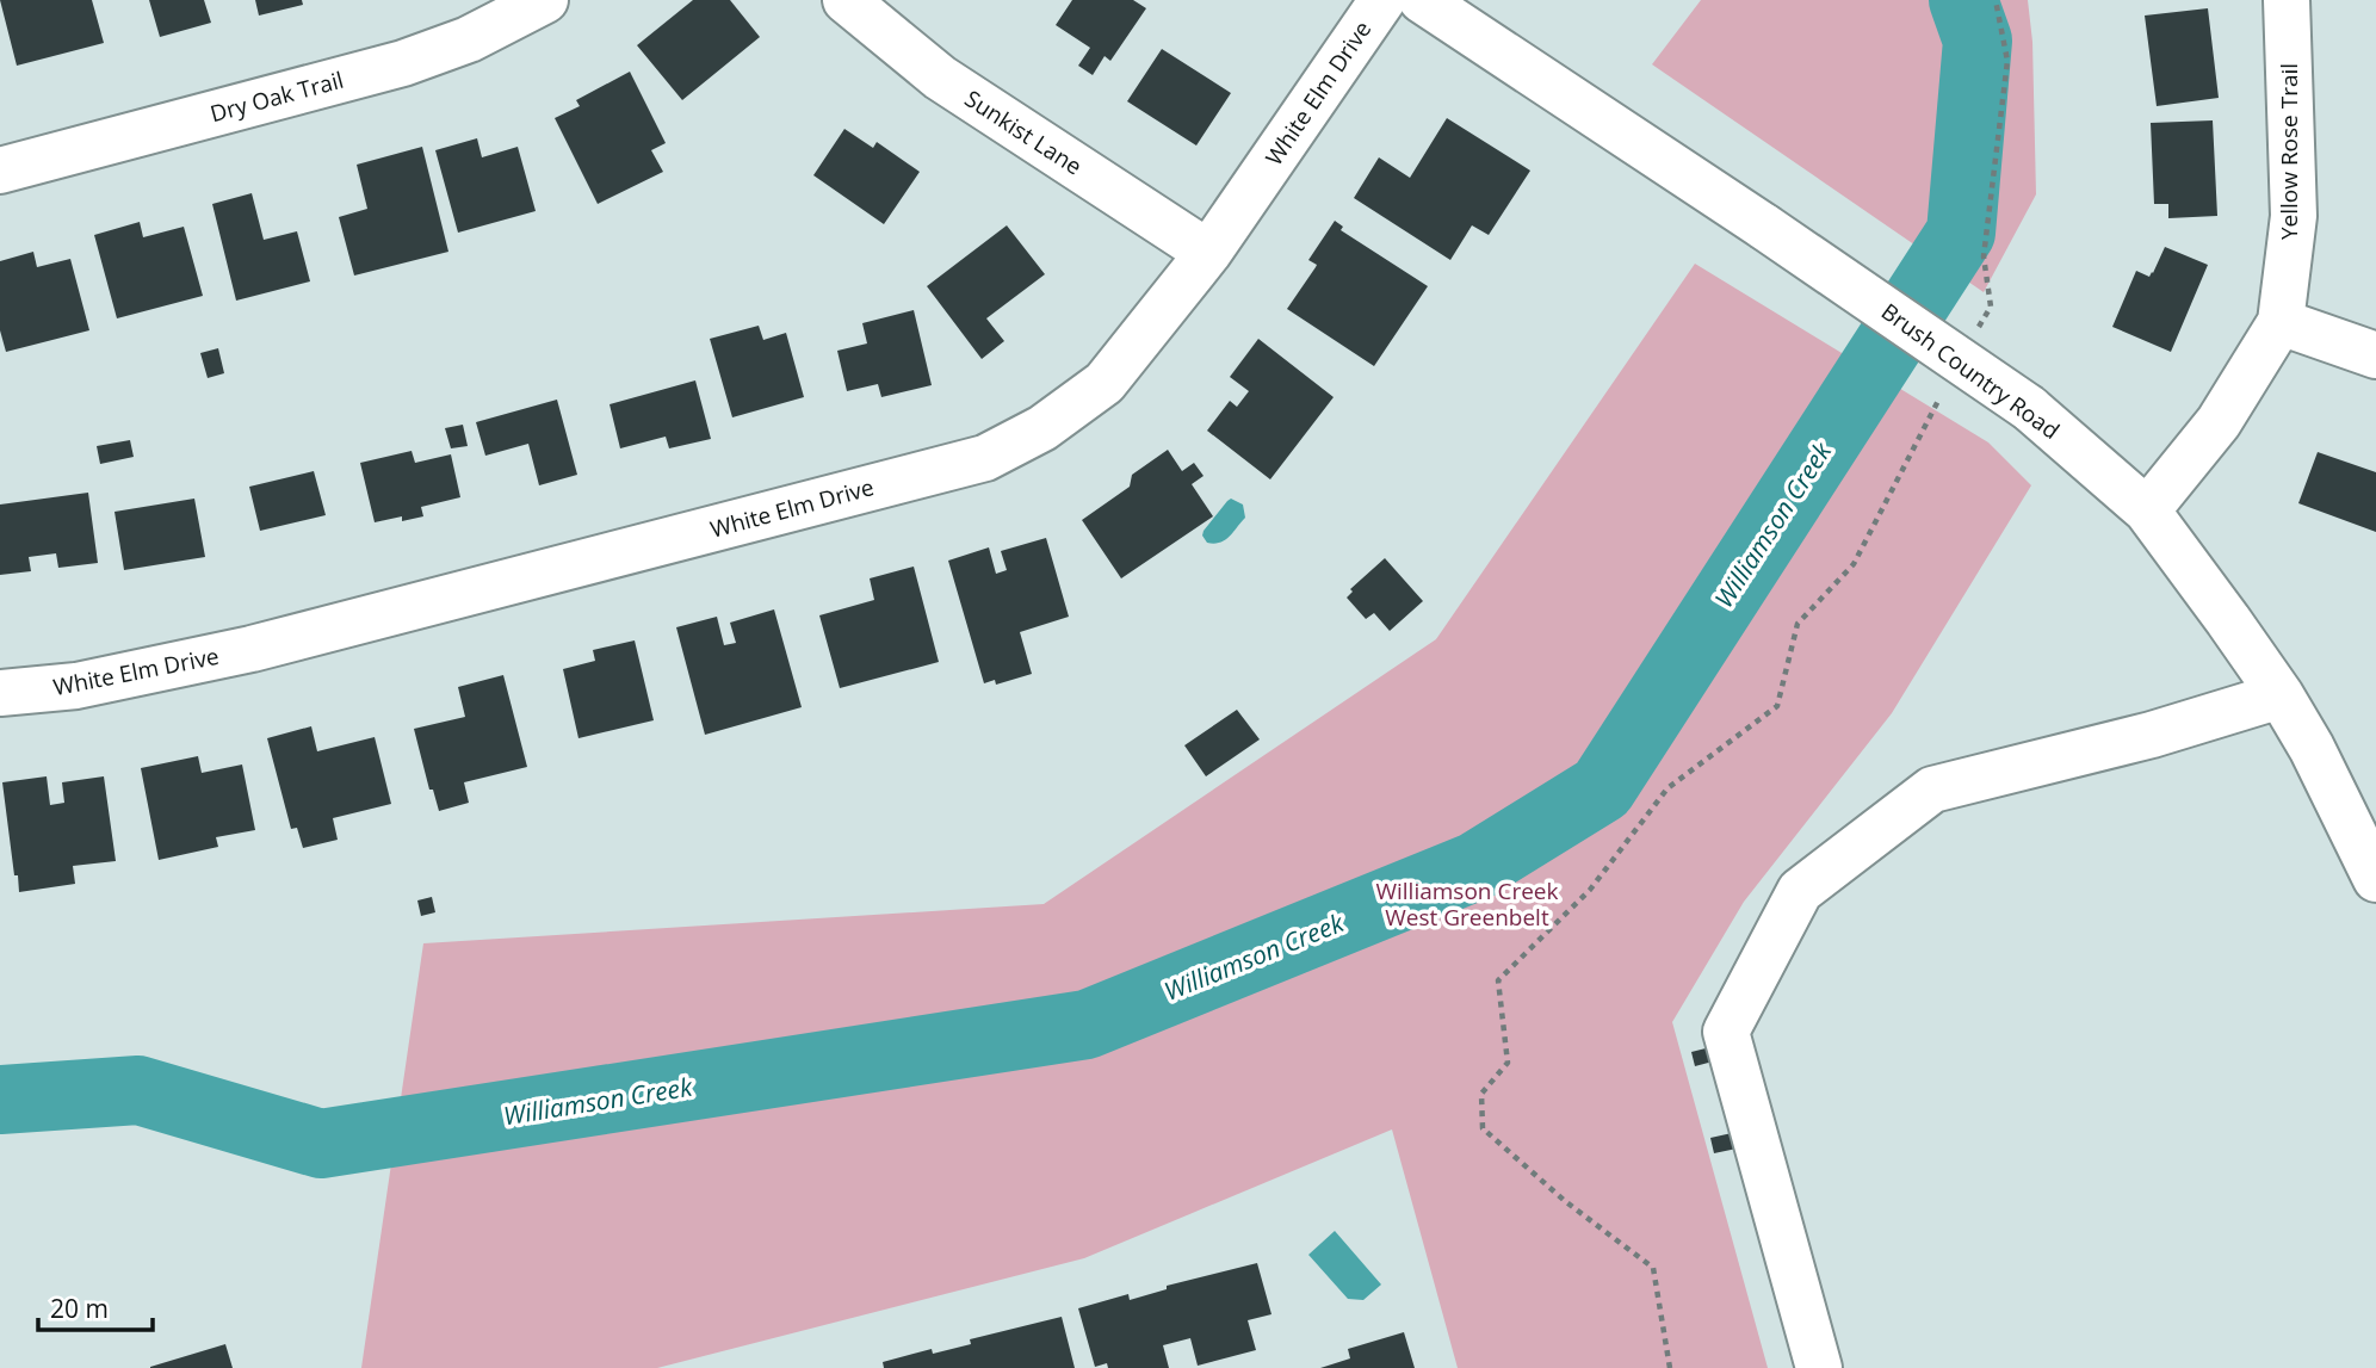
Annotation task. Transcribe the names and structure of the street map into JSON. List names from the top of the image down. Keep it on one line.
{"streets":{"street":["White Elm Drive","Dry Oak Trail","Sunkist Lane","Yellow Rose Trail","Brush Country Road"]},"crossings":[["White Elm Drive","Sunkist Lane"],["Yellow Rose Trail","Brush Country Road"]],"water":["Williamson Creek"],"parks":["Williamson Creek West Greenbelt"],"scale_bar":"20 m"}
